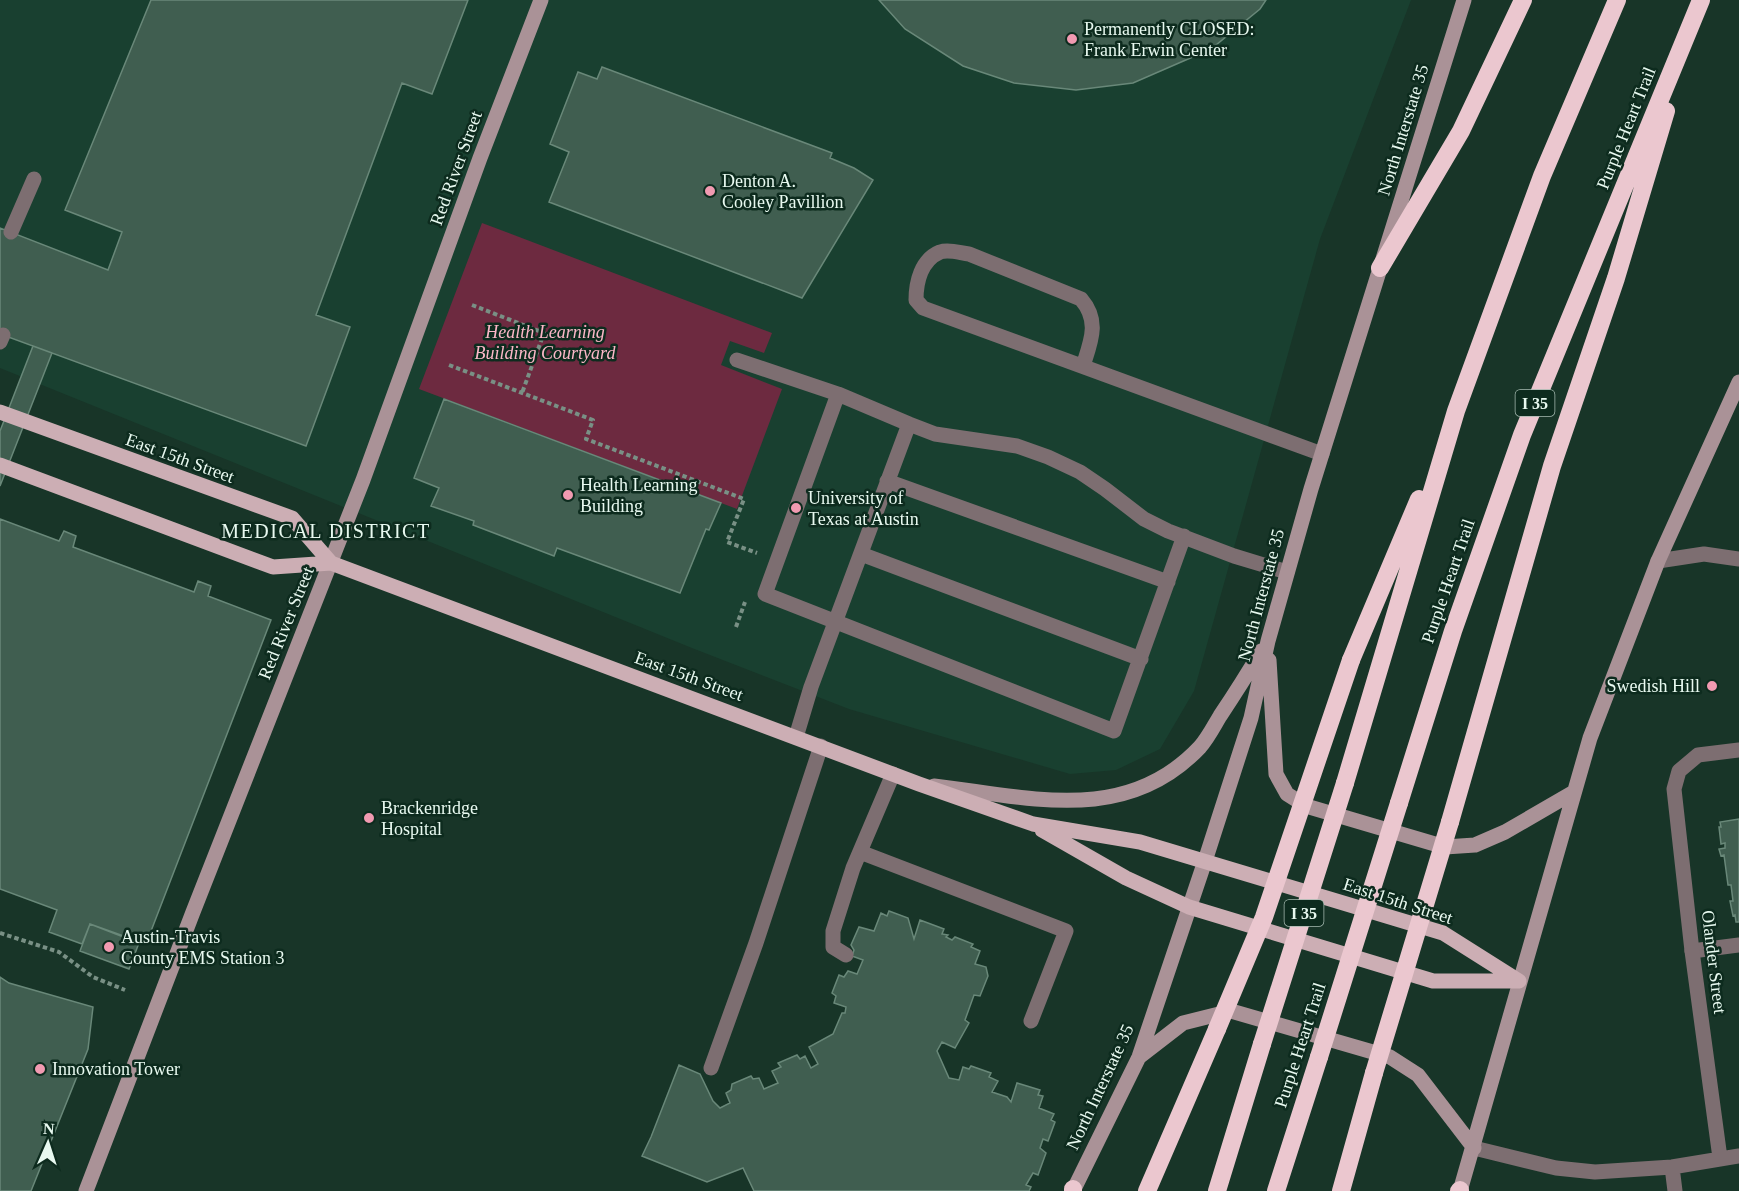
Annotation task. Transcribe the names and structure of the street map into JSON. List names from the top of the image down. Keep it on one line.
{"streets":{"highway":["Purple Heart Trail","I 35"],"main road":["North Interstate 35","Red River Street","East 15th Street"],"street":["Olander Street"]},"crossings":[["North Interstate 35","East 15th Street"],["Red River Street","East 15th Street"]],"districts":["MEDICAL DISTRICT"],"parks":["Health Learning Building Courtyard"],"places":["Permanently CLOSED: Frank Erwin Center","Denton A. Cooley Pavillion","Health Learning Building","University of Texas at Austin","Swedish Hill","Brackenridge Hospital","Austin-Travis County EMS Station 3","Innovation Tower"],"north":"top"}
